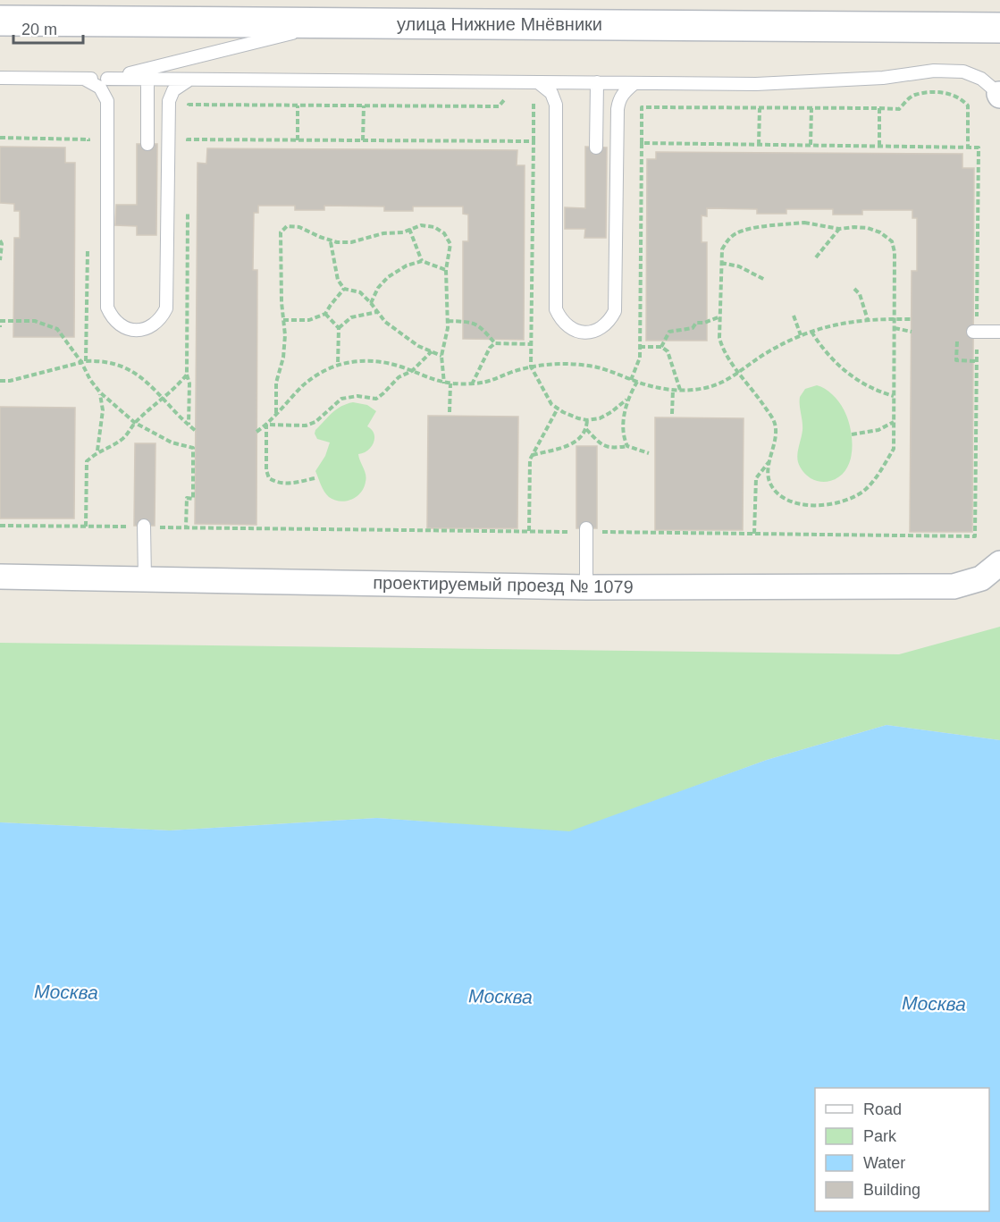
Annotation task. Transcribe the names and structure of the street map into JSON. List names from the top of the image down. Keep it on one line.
{"streets":{"main road":["улица Нижние Мнёвники"],"street":["проектируемый проезд № 1079"]},"water":["Москва"],"legend":["Road","Park","Water","Building"],"scale_bar":"20 m"}
